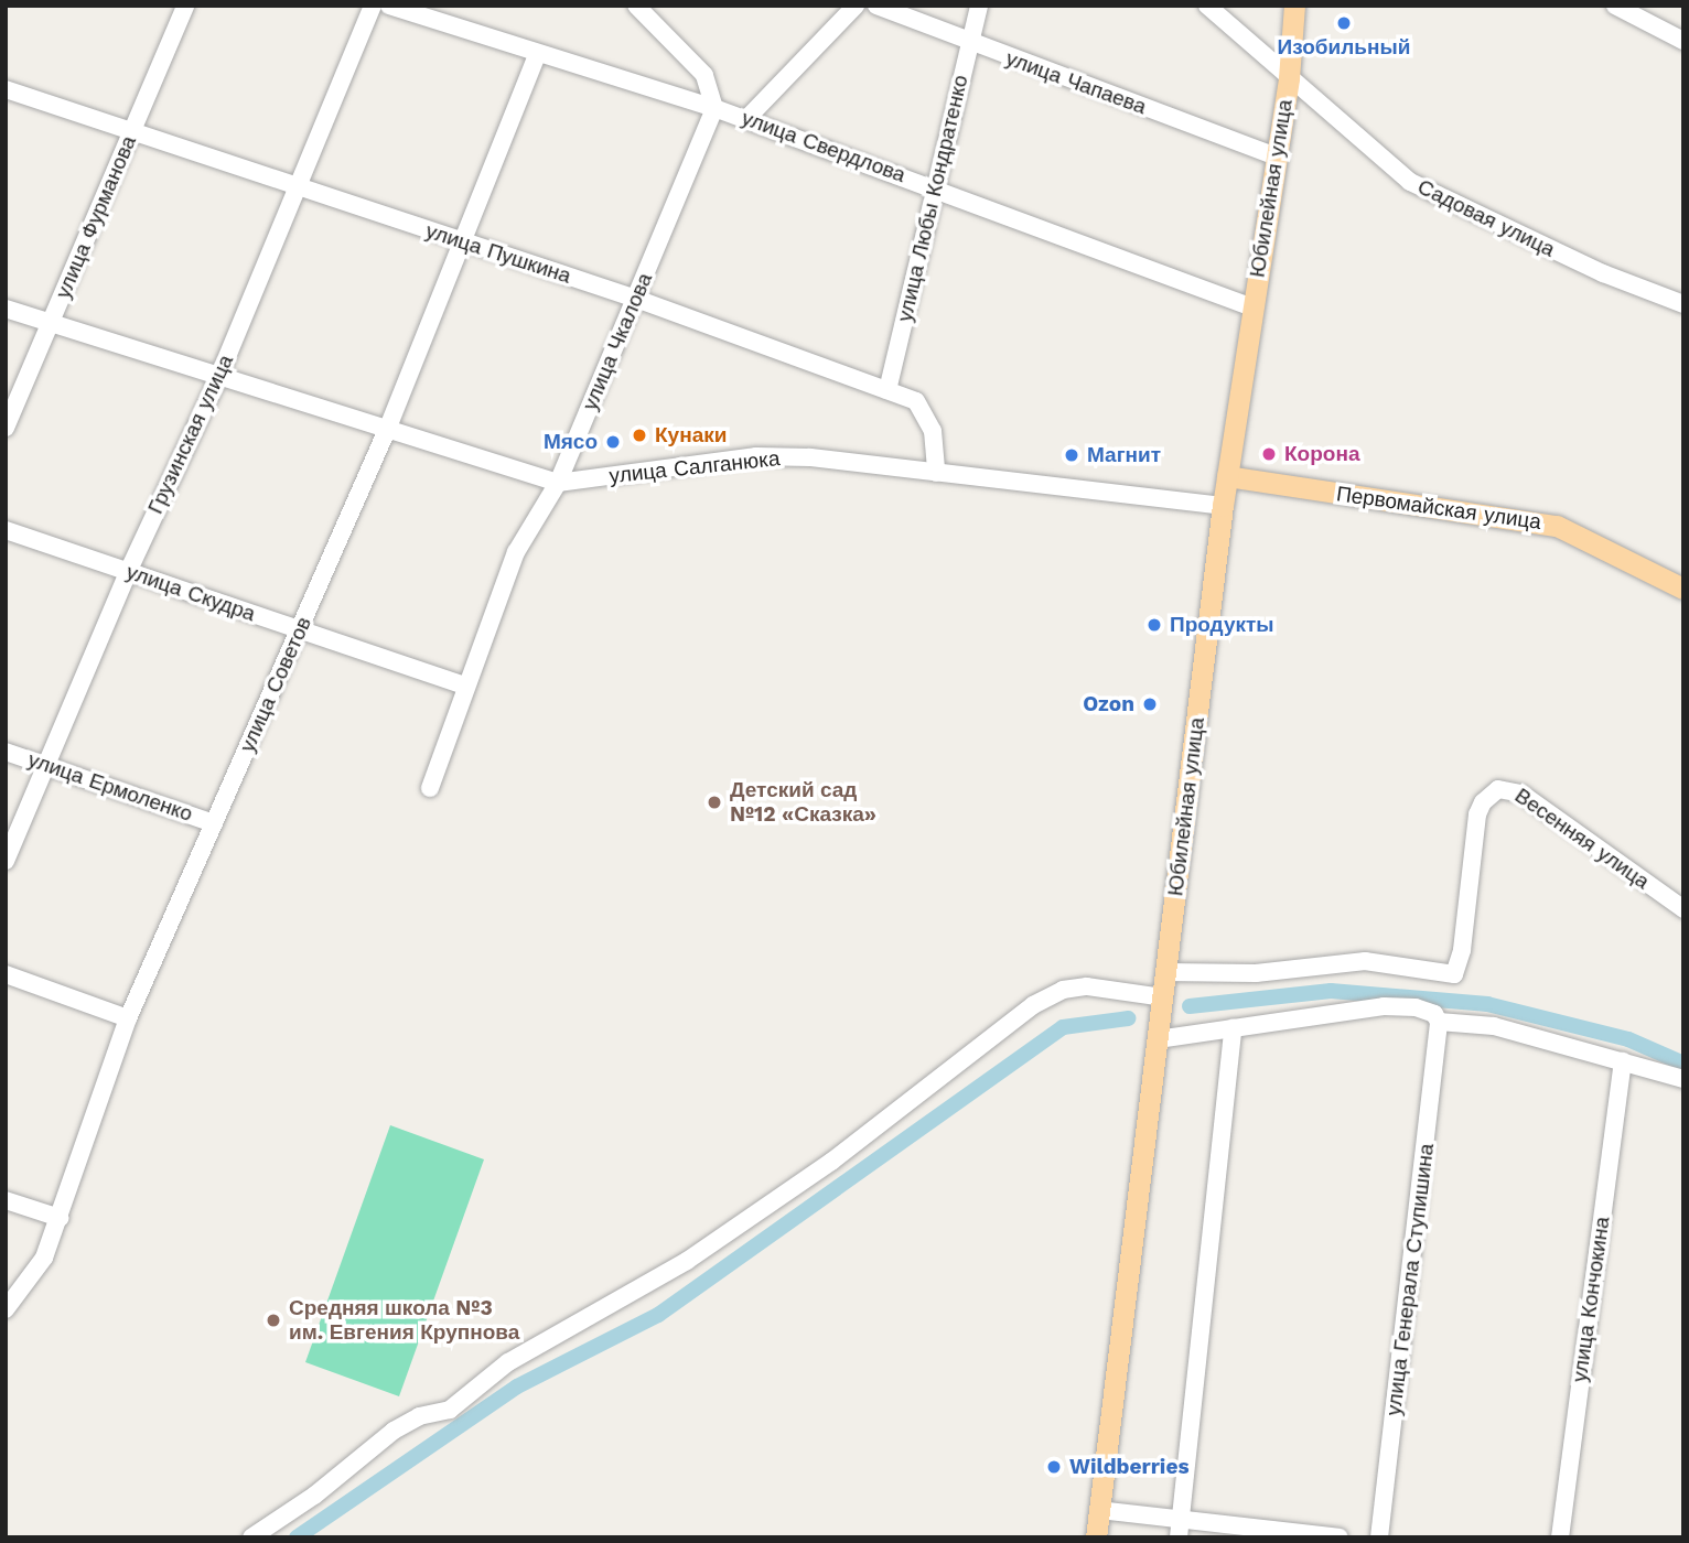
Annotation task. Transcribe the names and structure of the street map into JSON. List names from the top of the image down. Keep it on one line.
{"streets":{"main road":["Юбилейная улица","Первомайская улица"],"street":["улица Чапаева","улица Свердлова","улица Любы Кондратенко","улица Фурманова","Садовая улица","улица Пушкина","улица Чкалова","Грузинская улица","улица Салганюка","улица Скудра","улица Советов","улица Ермоленко","Весенняя улица","улица Генерала Ступишина","улица Кончокина"]},"crossings":[["улица Чапаева","Юбилейная улица"],["улица Чапаева","улица Любы Кондратенко"],["улица Свердлова","Юбилейная улица"],["улица Свердлова","улица Любы Кондратенко"],["улица Свердлова","улица Чкалова"],["улица Свердлова","улица Советов"],["Юбилейная улица","Садовая улица"],["Юбилейная улица","улица Салганюка"],["Юбилейная улица","Первомайская улица"],["Юбилейная улица","Весенняя улица"],["улица Любы Кондратенко","улица Пушкина"],["улица Фурманова","улица Пушкина"],["улица Фурманова","улица Салганюка"],["улица Пушкина","улица Чкалова"],["улица Пушкина","Грузинская улица"],["улица Пушкина","улица Салганюка"],["улица Пушкина","улица Советов"],["улица Чкалова","улица Салганюка"],["улица Чкалова","улица Скудра"],["Грузинская улица","улица Салганюка"],["Грузинская улица","улица Скудра"],["Грузинская улица","улица Ермоленко"],["улица Салганюка","улица Советов"],["улица Скудра","улица Советов"],["улица Советов","улица Ермоленко"]],"places":["Изобильный","Кунаки","Мясо","Корона","Магнит","Продукты","Ozon","Детский сад №12 «Сказка»","Средняя школа №3 им. Евгения Крупнова","Wildberries"]}
